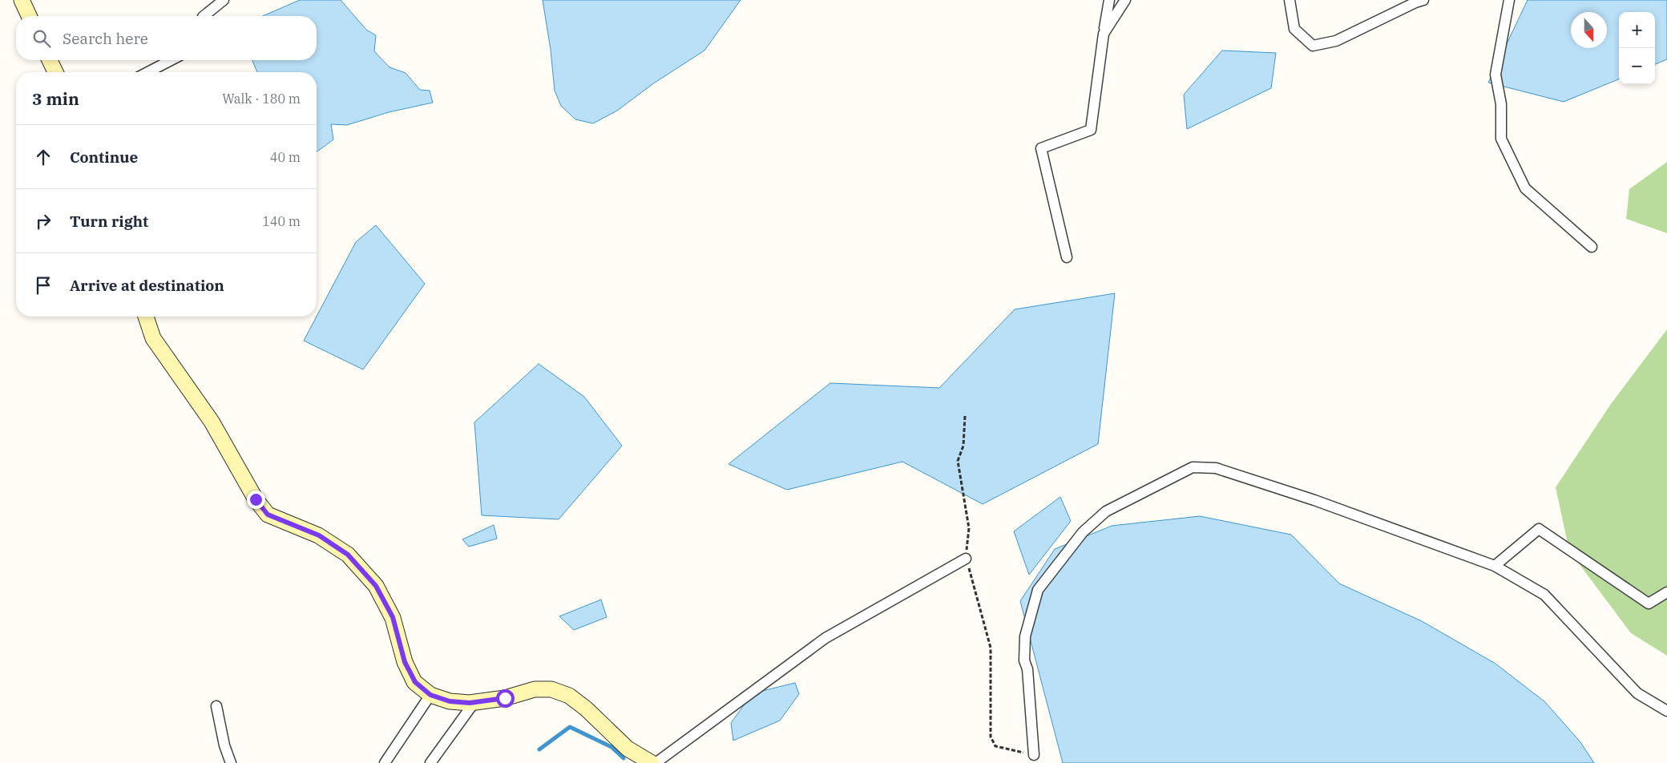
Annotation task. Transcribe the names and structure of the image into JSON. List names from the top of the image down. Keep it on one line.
{"north":"bottom","page":{"map_buttons":["+","−"],"search":"Search here","heading":["3 min","Walk · 180 m"],"list":[["Continue","40 m"],["Turn right","140 m"],"Arrive at destination"]}}
